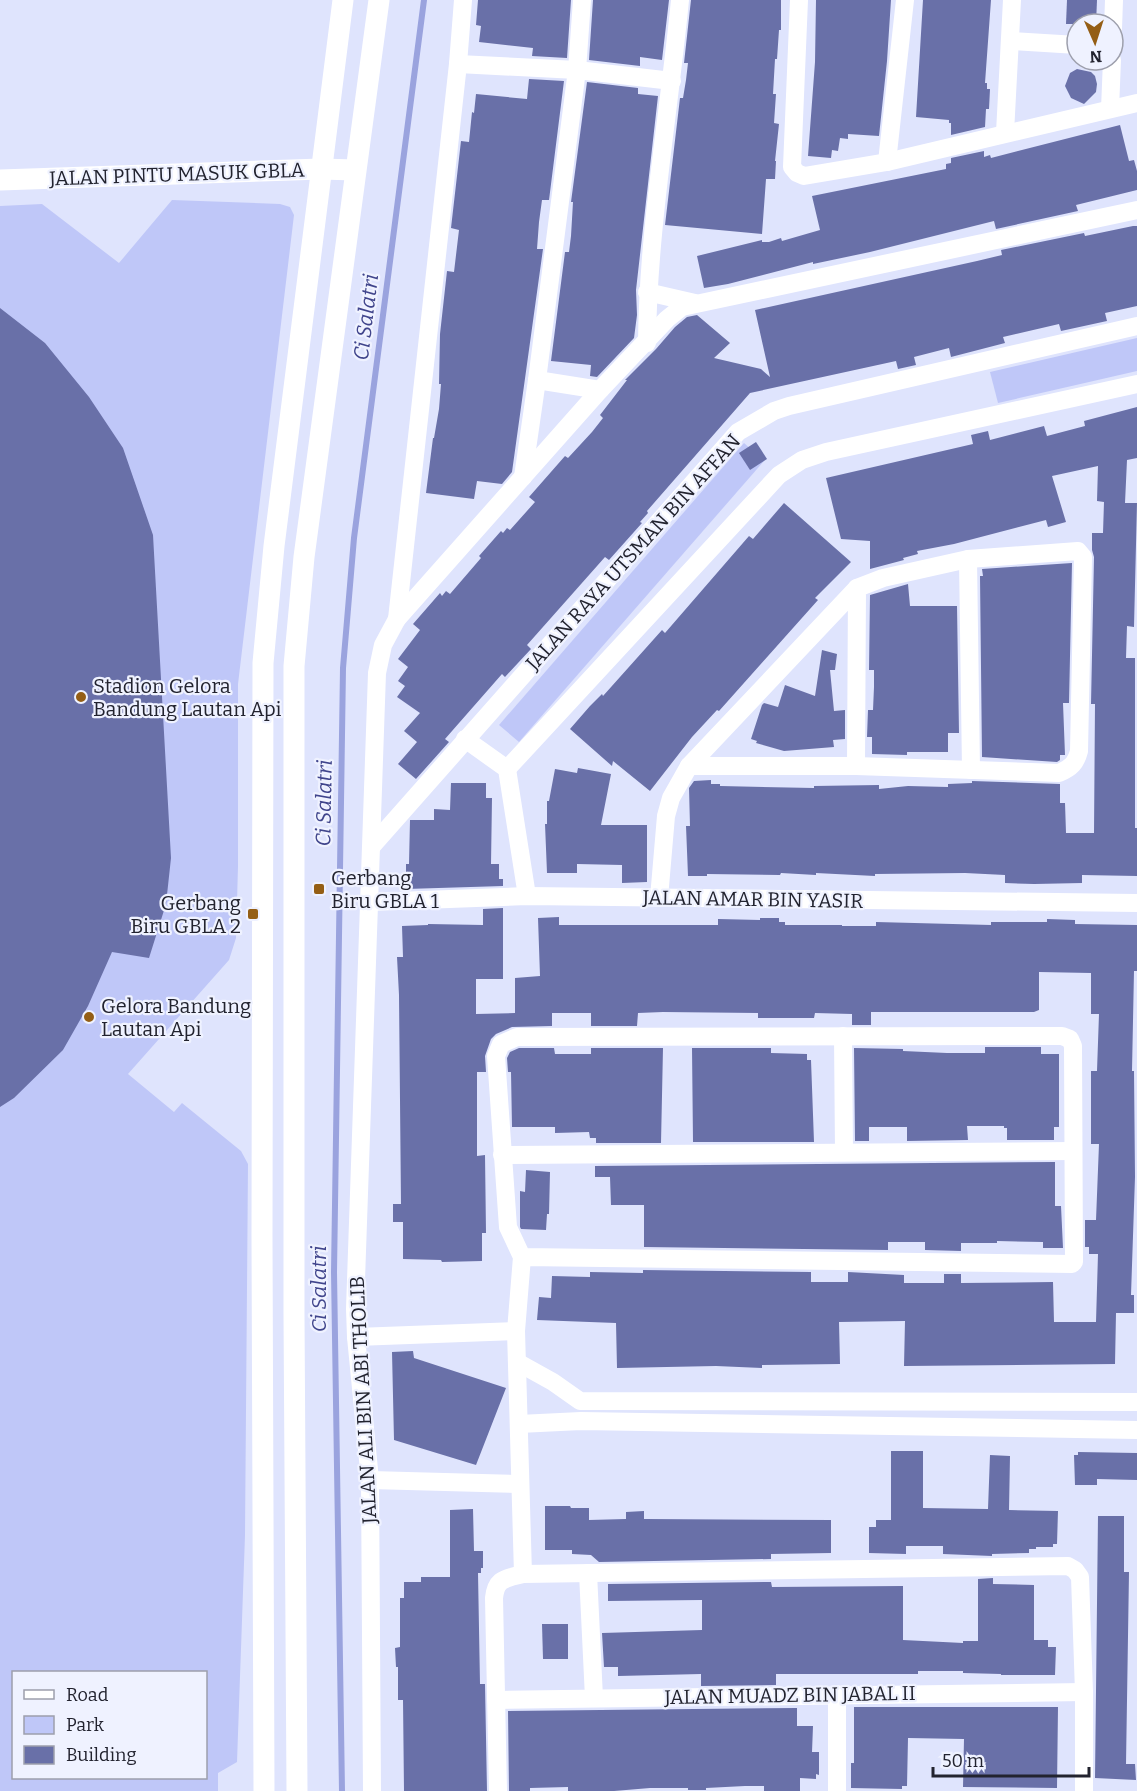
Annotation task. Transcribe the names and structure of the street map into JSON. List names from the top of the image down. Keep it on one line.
{"streets":{"street":["JALAN PINTU MASUK GBLA","JALAN RAYA UTSMAN BIN AFFAN","JALAN AMAR BIN YASIR","JALAN ALI BIN ABI THOLIB","JALAN MUADZ BIN JABAL II"]},"crossings":[["JALAN RAYA UTSMAN BIN AFFAN","JALAN ALI BIN ABI THOLIB"],["JALAN AMAR BIN YASIR","JALAN ALI BIN ABI THOLIB"]],"water":["Ci Salatri"],"places":{"other":["Stadion Gelora Bandung Lautan Api","Gelora Bandung Lautan Api"],"transit":["Gerbang Biru GBLA 1","Gerbang Biru GBLA 2"]},"legend":["Road","Park","Building"],"scale_bar":"50 m","north":"bottom"}
